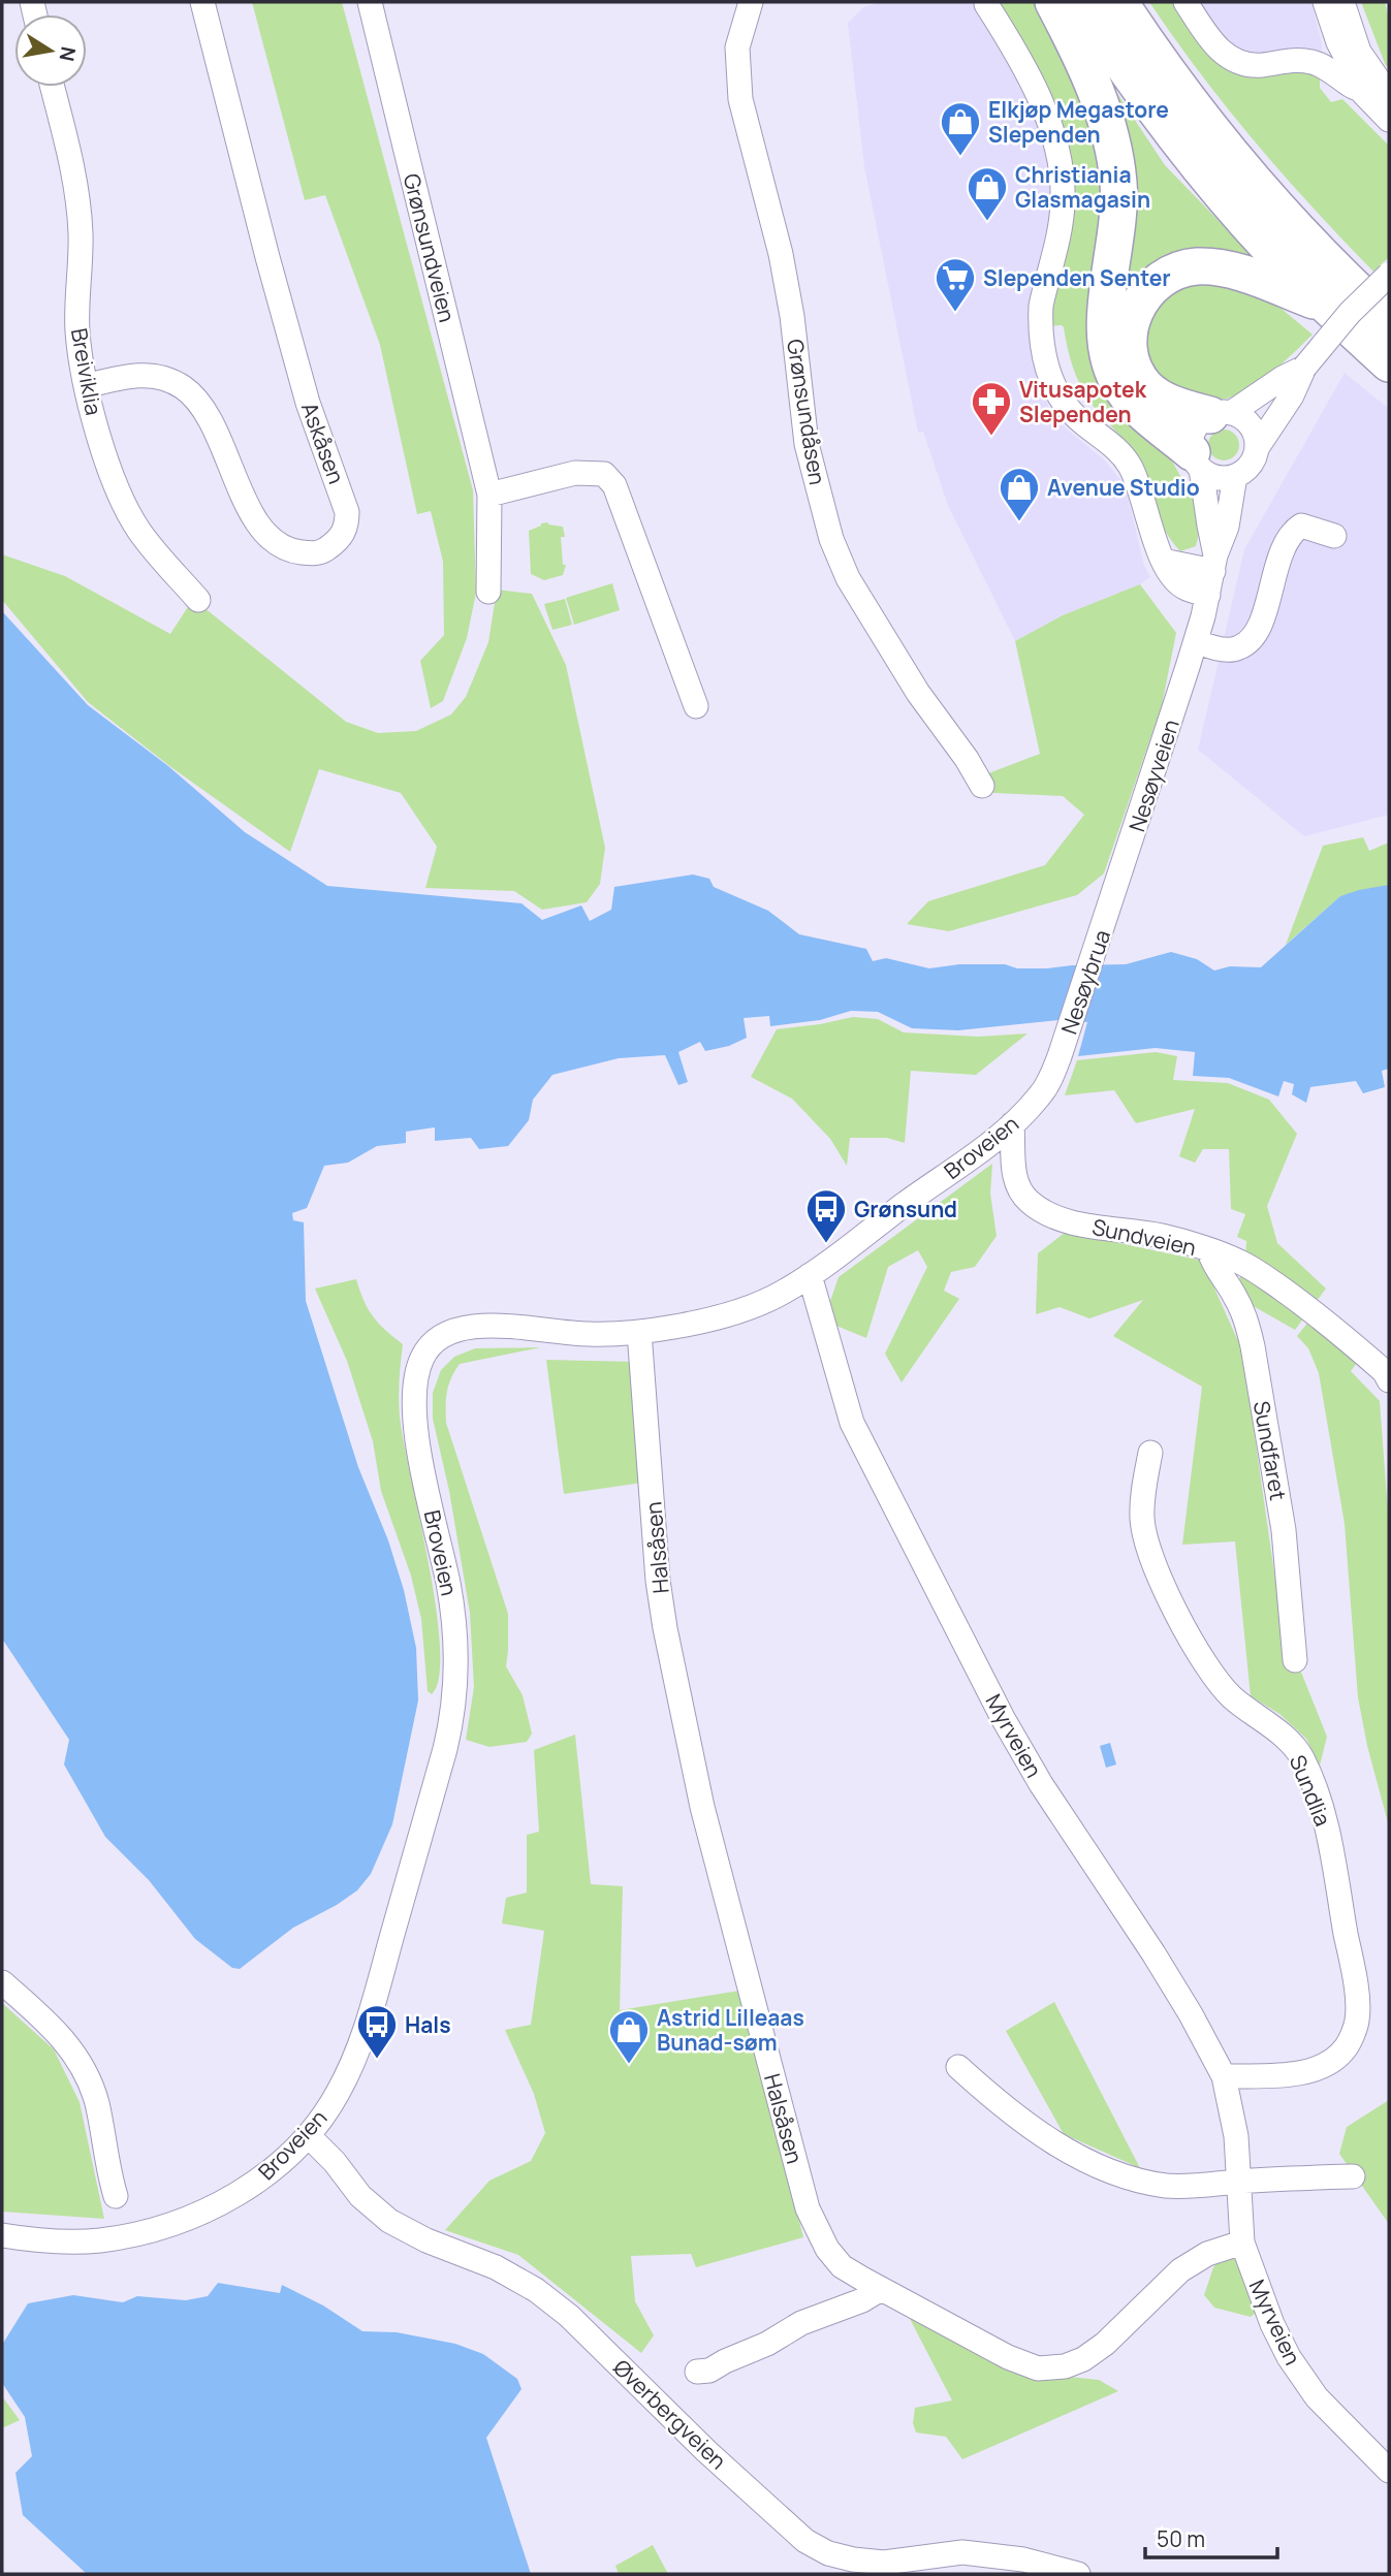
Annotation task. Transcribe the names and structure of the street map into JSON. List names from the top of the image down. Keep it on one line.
{"streets":{"street":["Grønsundveien","Breiviklia","Grønsundåsen","Askåsen","Nesøyveien","Nesøybrua","Broveien","Sundveien","Sundfaret","Halsåsen","Myrveien","Sundlia","Øverbergveien"]},"crossings":[["Breiviklia","Askåsen"],["Nesøyveien","Nesøybrua"],["Nesøybrua","Broveien"],["Broveien","Sundveien"],["Broveien","Halsåsen"],["Broveien","Myrveien"],["Broveien","Øverbergveien"],["Sundveien","Sundfaret"],["Halsåsen","Myrveien"],["Myrveien","Sundlia"]],"places":{"shop":["Elkjøp Megastore Slependen","Christiania Glasmagasin","Avenue Studio","Astrid Lilleaas Bunad-søm"],"supermarket":["Slependen Senter"],"pharmacy":["Vitusapotek Slependen"],"bus stop":["Grønsund","Hals"]},"scale_bar":"50 m","north":"right"}
